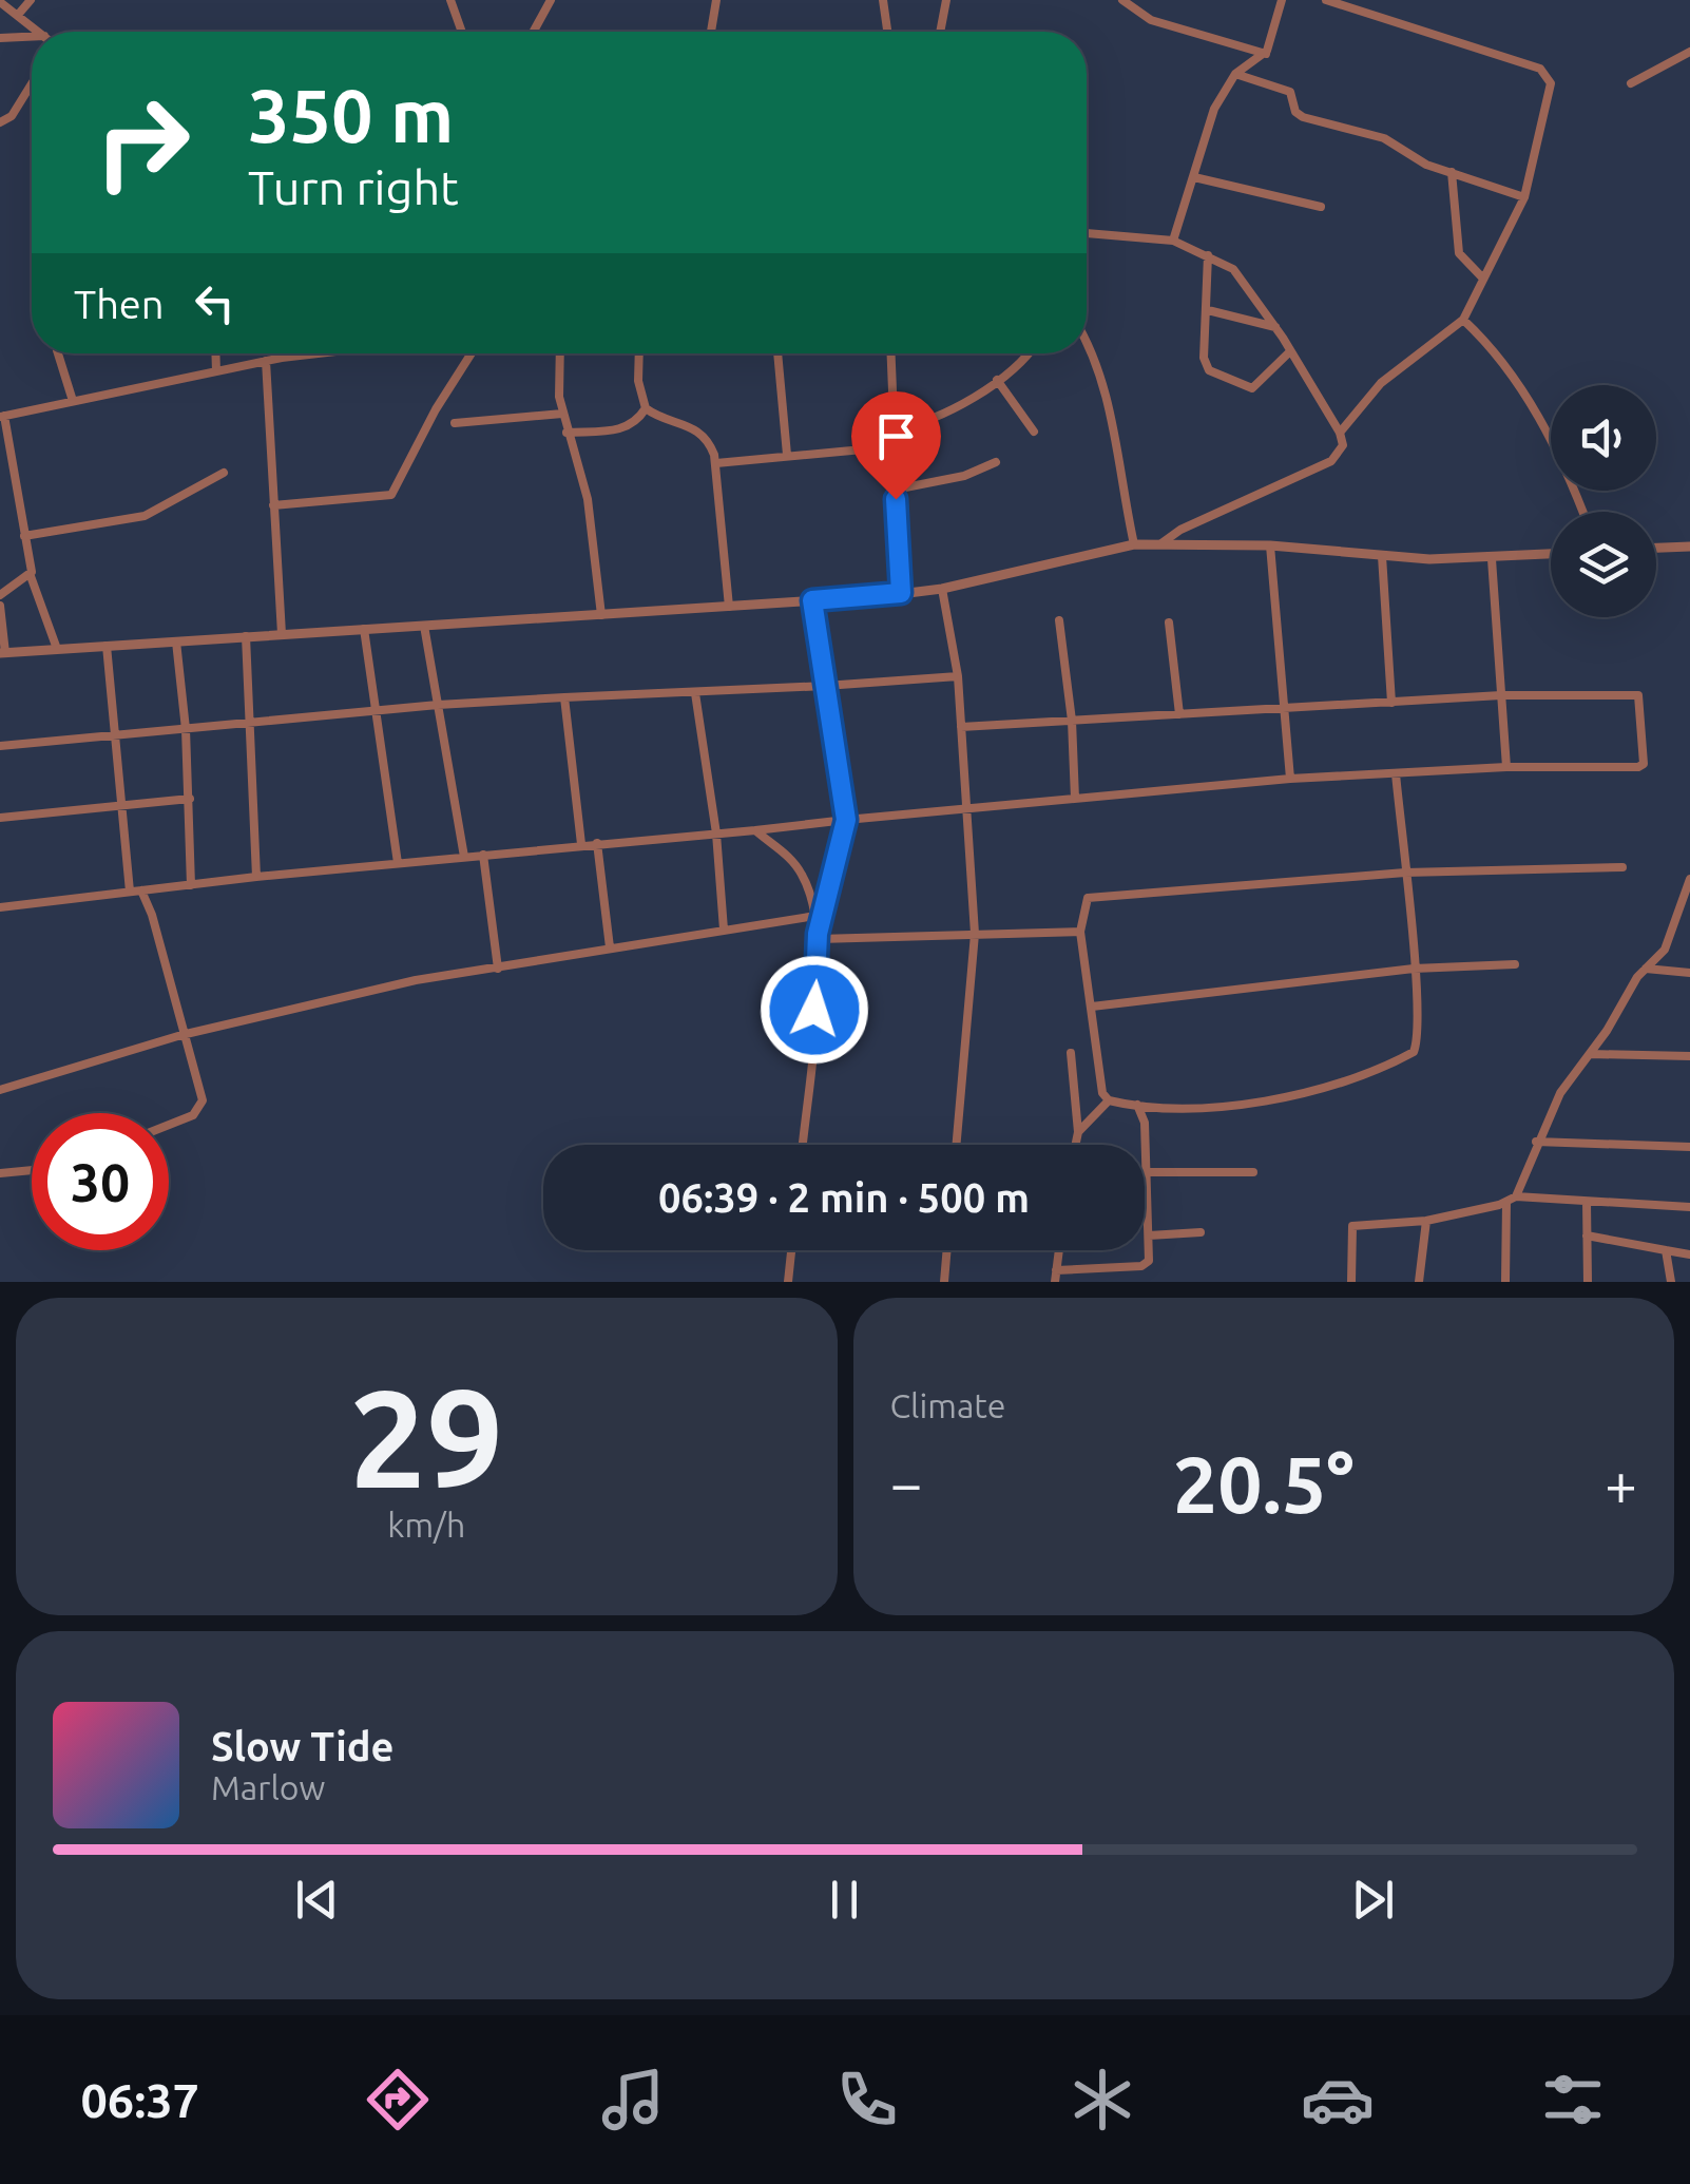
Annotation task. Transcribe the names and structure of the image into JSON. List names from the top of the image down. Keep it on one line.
{"page":{"turn":["350 m","Turn right"],"then":"Then","limit":"30","trip":"06:39 · 2 min · 500 m","tile":[["29","km/h"],"Climate"],"heat":["−","20.5°","+"],"song":["Slow Tide","Marlow"],"tabs":"06:37"}}
